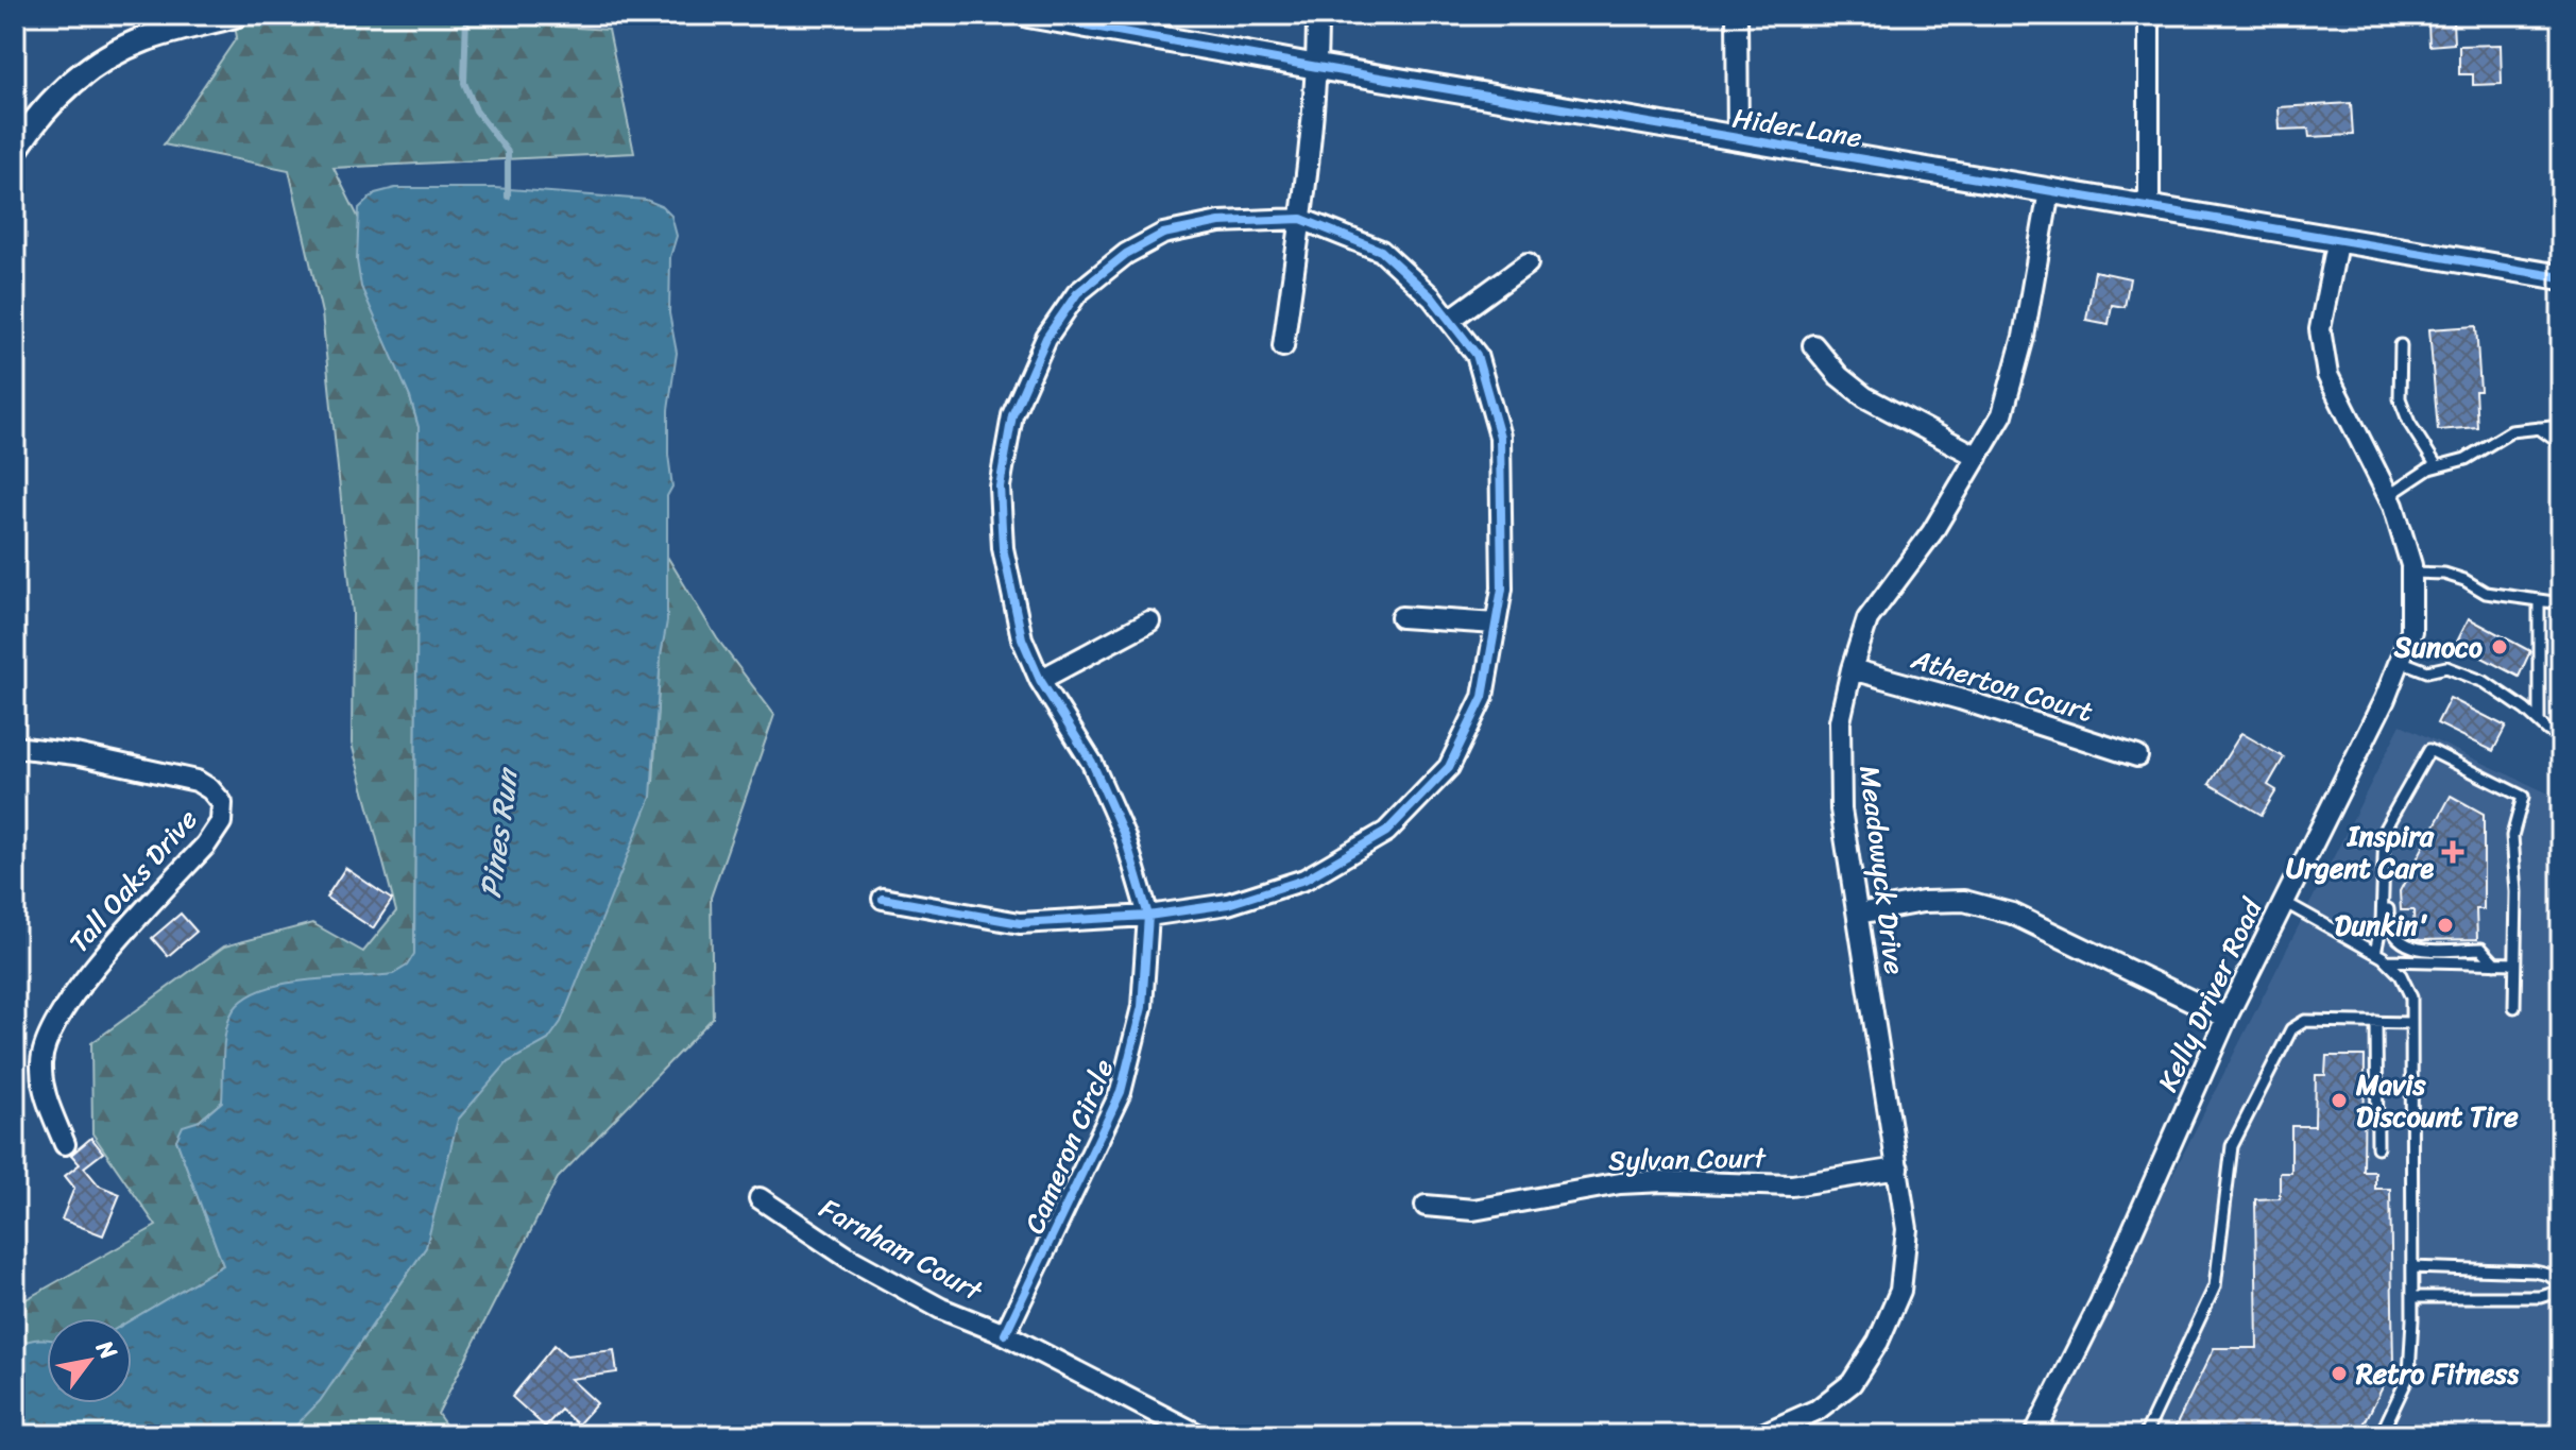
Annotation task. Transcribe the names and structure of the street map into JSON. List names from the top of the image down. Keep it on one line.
{"streets":{"street":["Hider Lane","Atherton Court","Meadowyck Drive","Tall Oaks Drive","Kelly Driver Road","Cameron Circle","Sylvan Court","Farnham Court"]},"crossings":[["Hider Lane","Meadowyck Drive"],["Hider Lane","Kelly Driver Road"],["Atherton Court","Meadowyck Drive"],["Meadowyck Drive","Sylvan Court"],["Cameron Circle","Farnham Court"]],"water":["Pines Run"],"places":{"other":["Sunoco","Dunkin'","Mavis Discount Tire","Retro Fitness"],"health":["Inspira Urgent Care"]},"north":"top right"}
